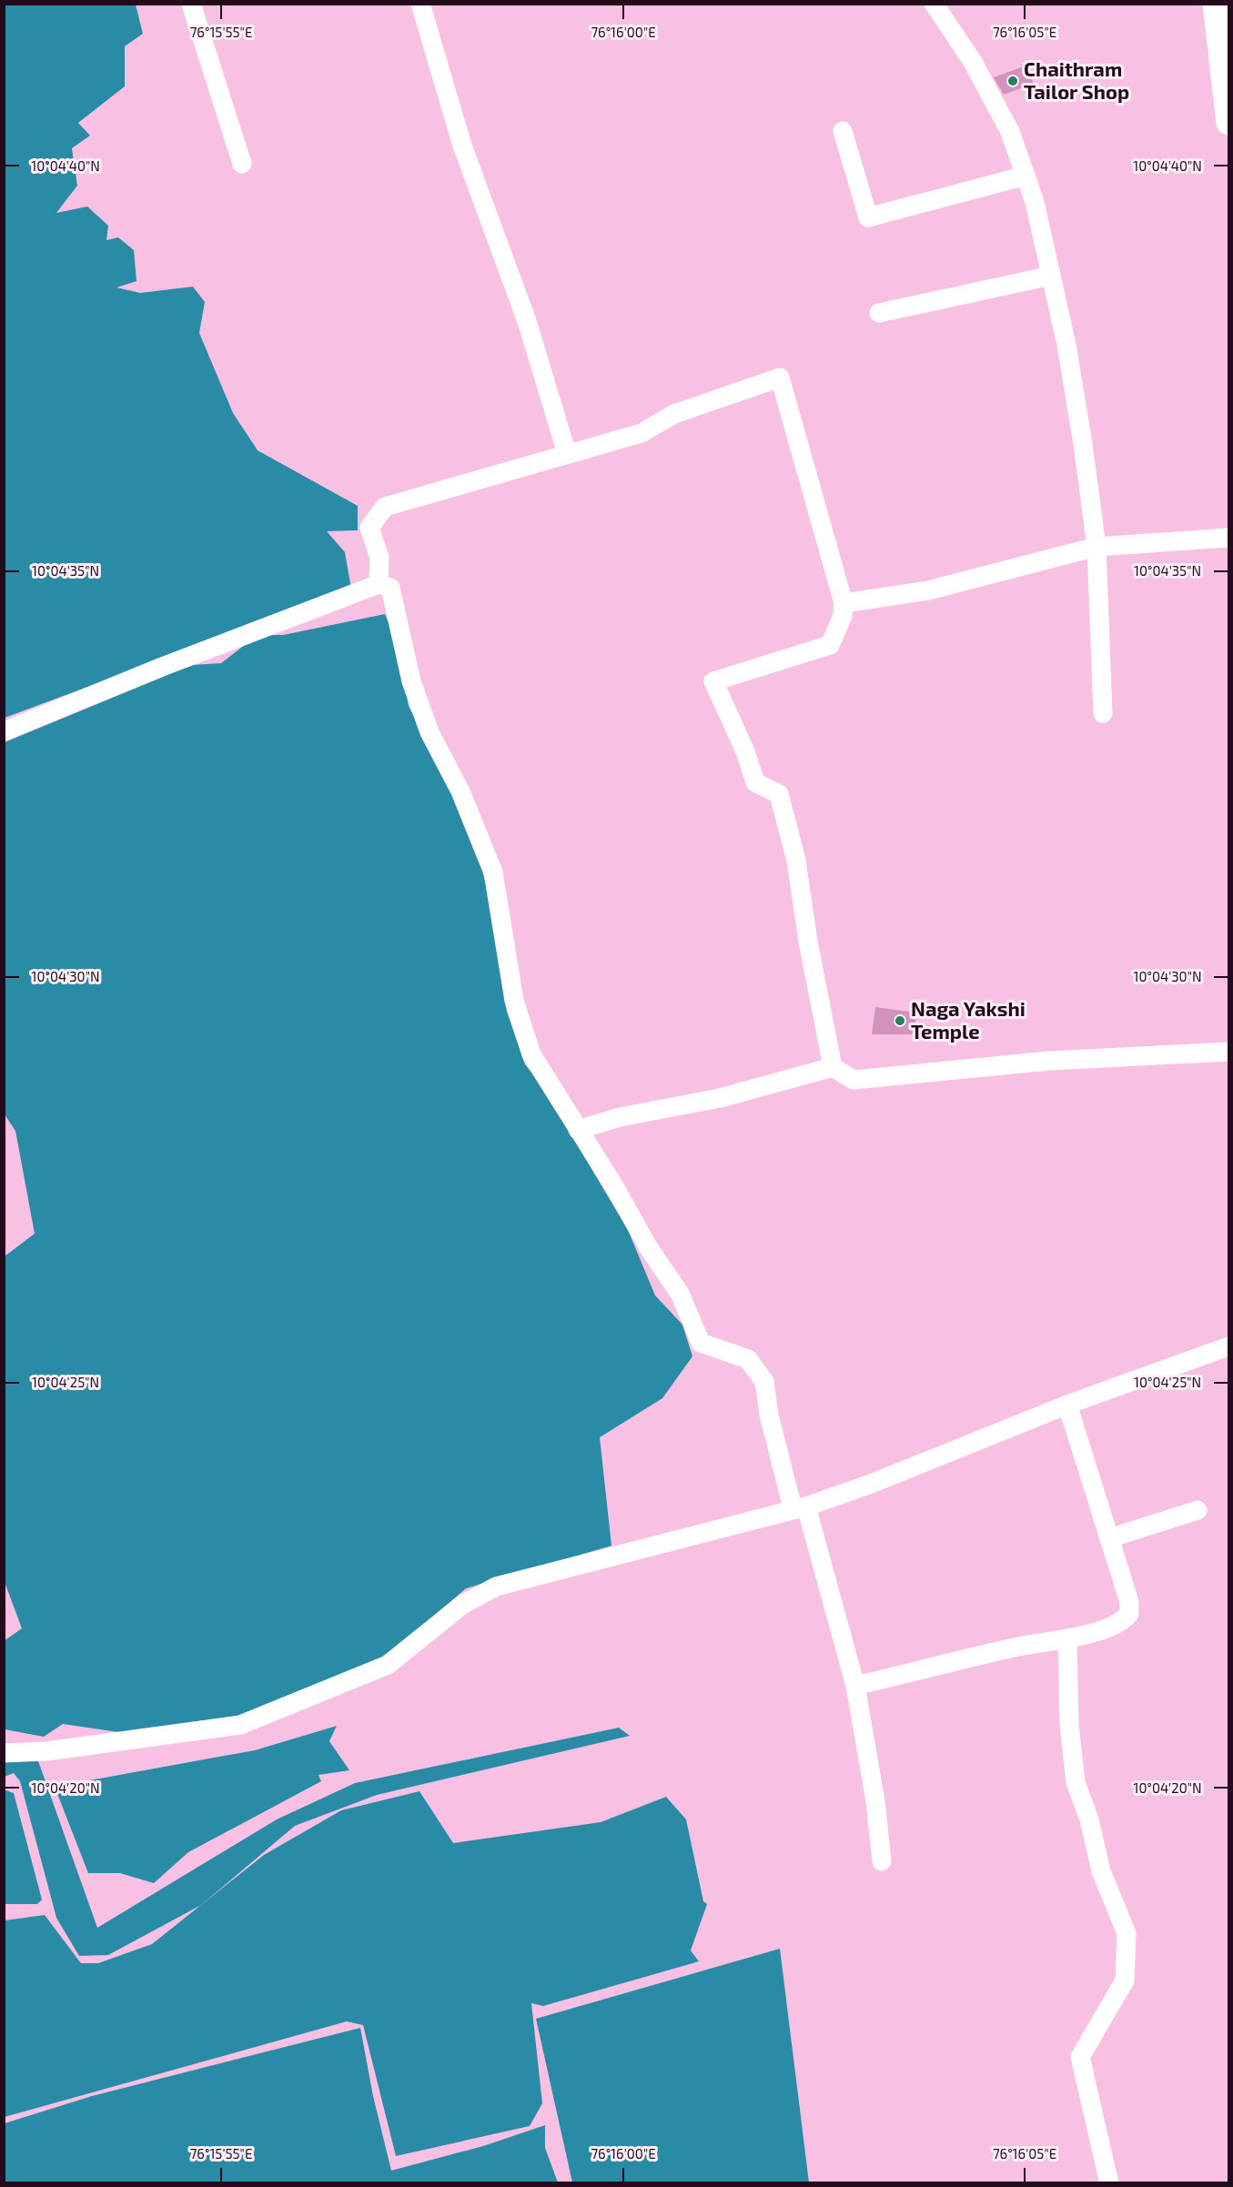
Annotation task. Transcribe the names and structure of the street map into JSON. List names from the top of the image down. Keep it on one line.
{"places":["Chaithram Tailor Shop","Naga Yakshi Temple"],"coordinates":["76°15'55\"E","76°16'00\"E","76°16'05\"E","10°04'40\"N","10°04'35\"N","10°04'30\"N","10°04'25\"N","10°04'20\"N"]}
